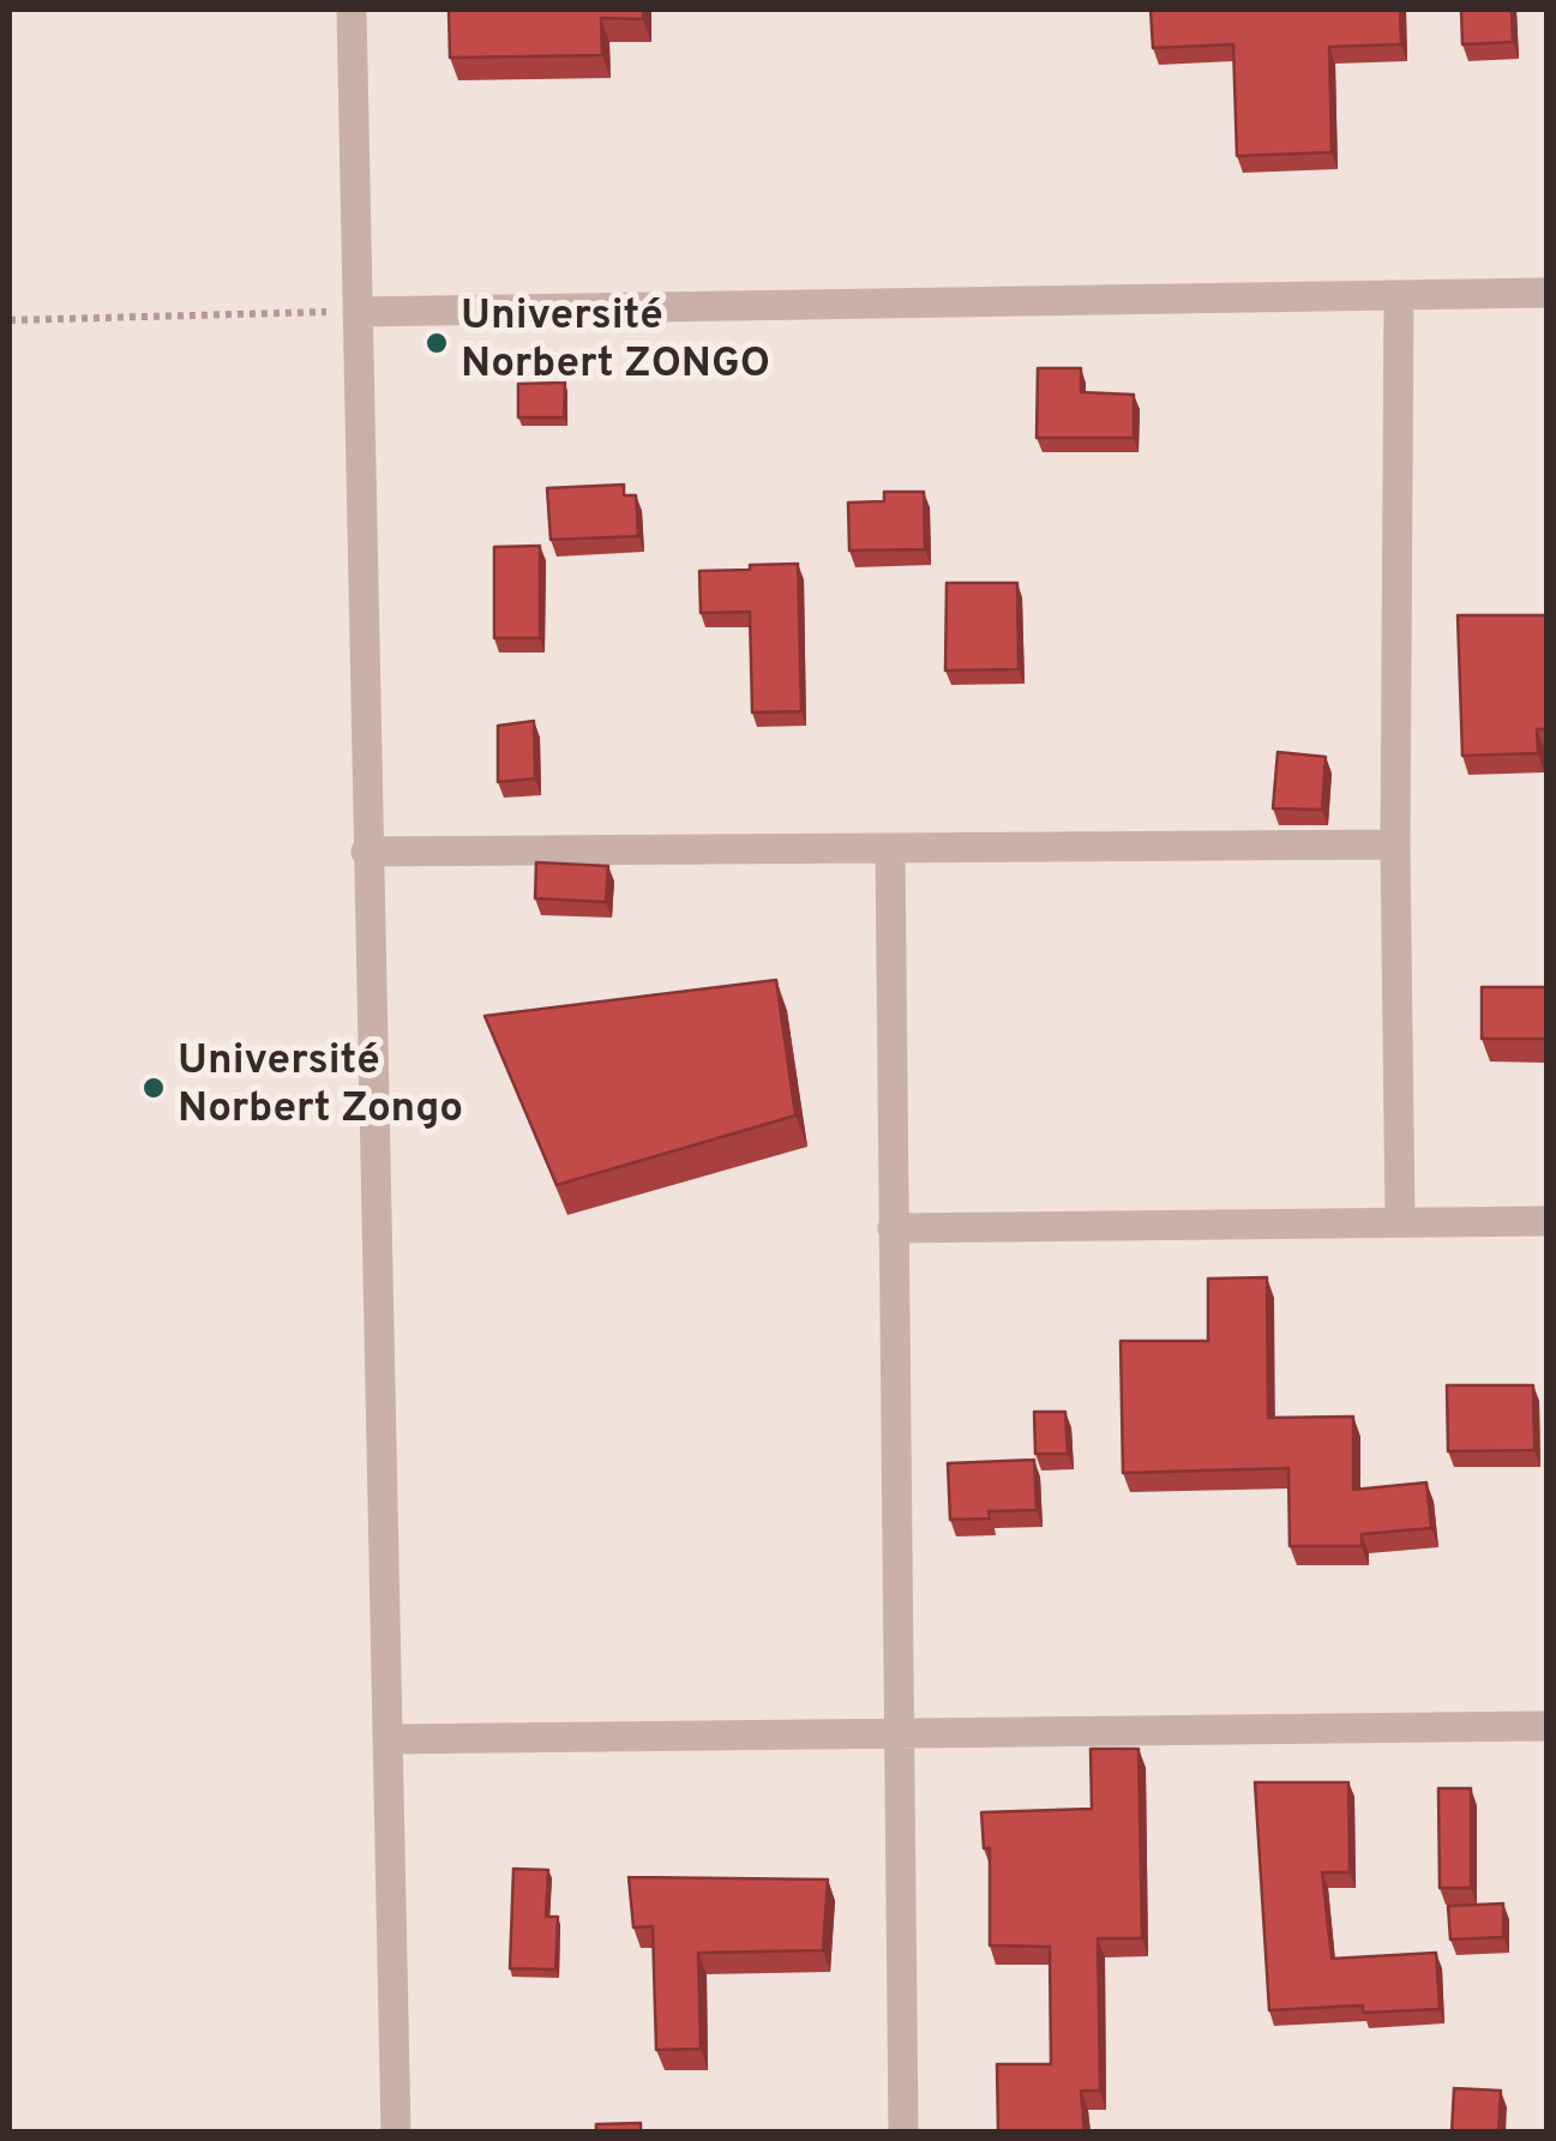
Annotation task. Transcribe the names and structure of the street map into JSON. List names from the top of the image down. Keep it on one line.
{"places":["Université Norbert ZONGO","Université Norbert Zongo"]}
